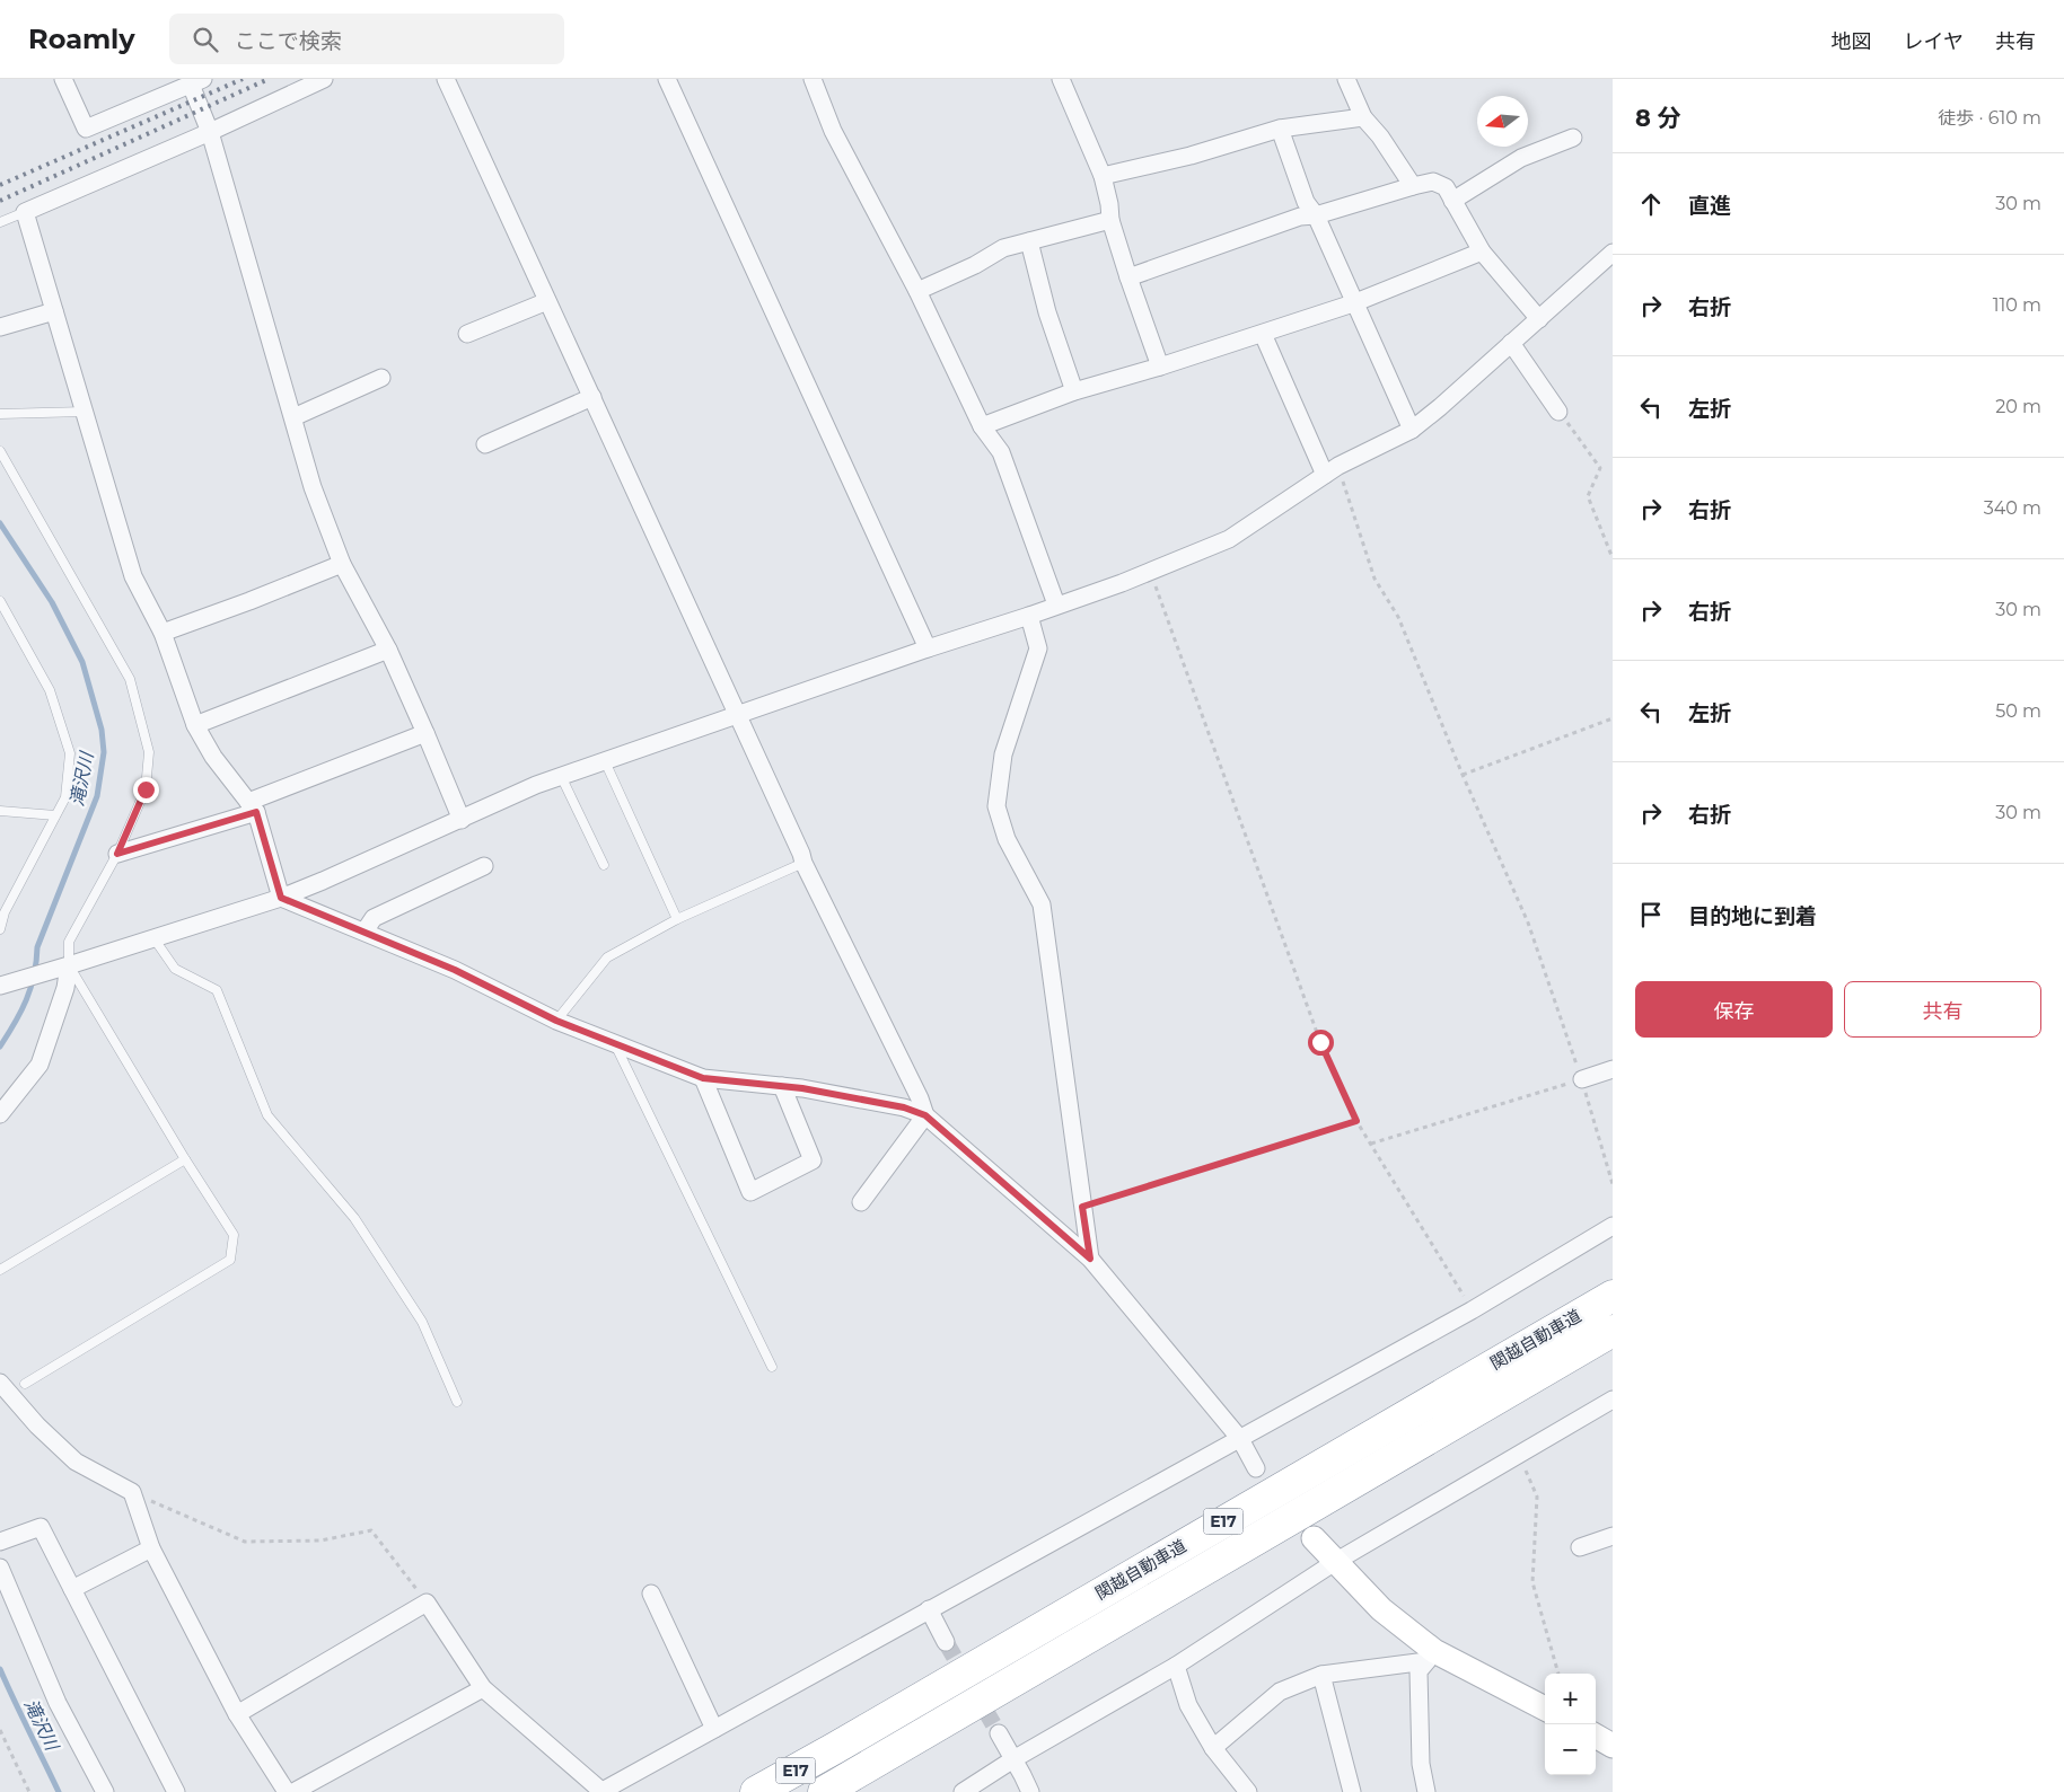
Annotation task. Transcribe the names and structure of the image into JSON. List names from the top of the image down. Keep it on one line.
{"streets":{"highway":["関越自動車道","E17"]},"water":["滝沢川"],"north":"left","page":{"header":"Roamly","search":"ここで検索","nav":["地図","レイヤ","共有"],"heading":["8 分","徒歩 · 610 m"],"list":[["直進","30 m"],["右折","110 m"],["左折","20 m"],["右折","340 m"],["右折","30 m"],["左折","50 m"],["右折","30 m"],"目的地に到着"],"buttons":["保存","共有"],"map_buttons":["+","−"]}}
